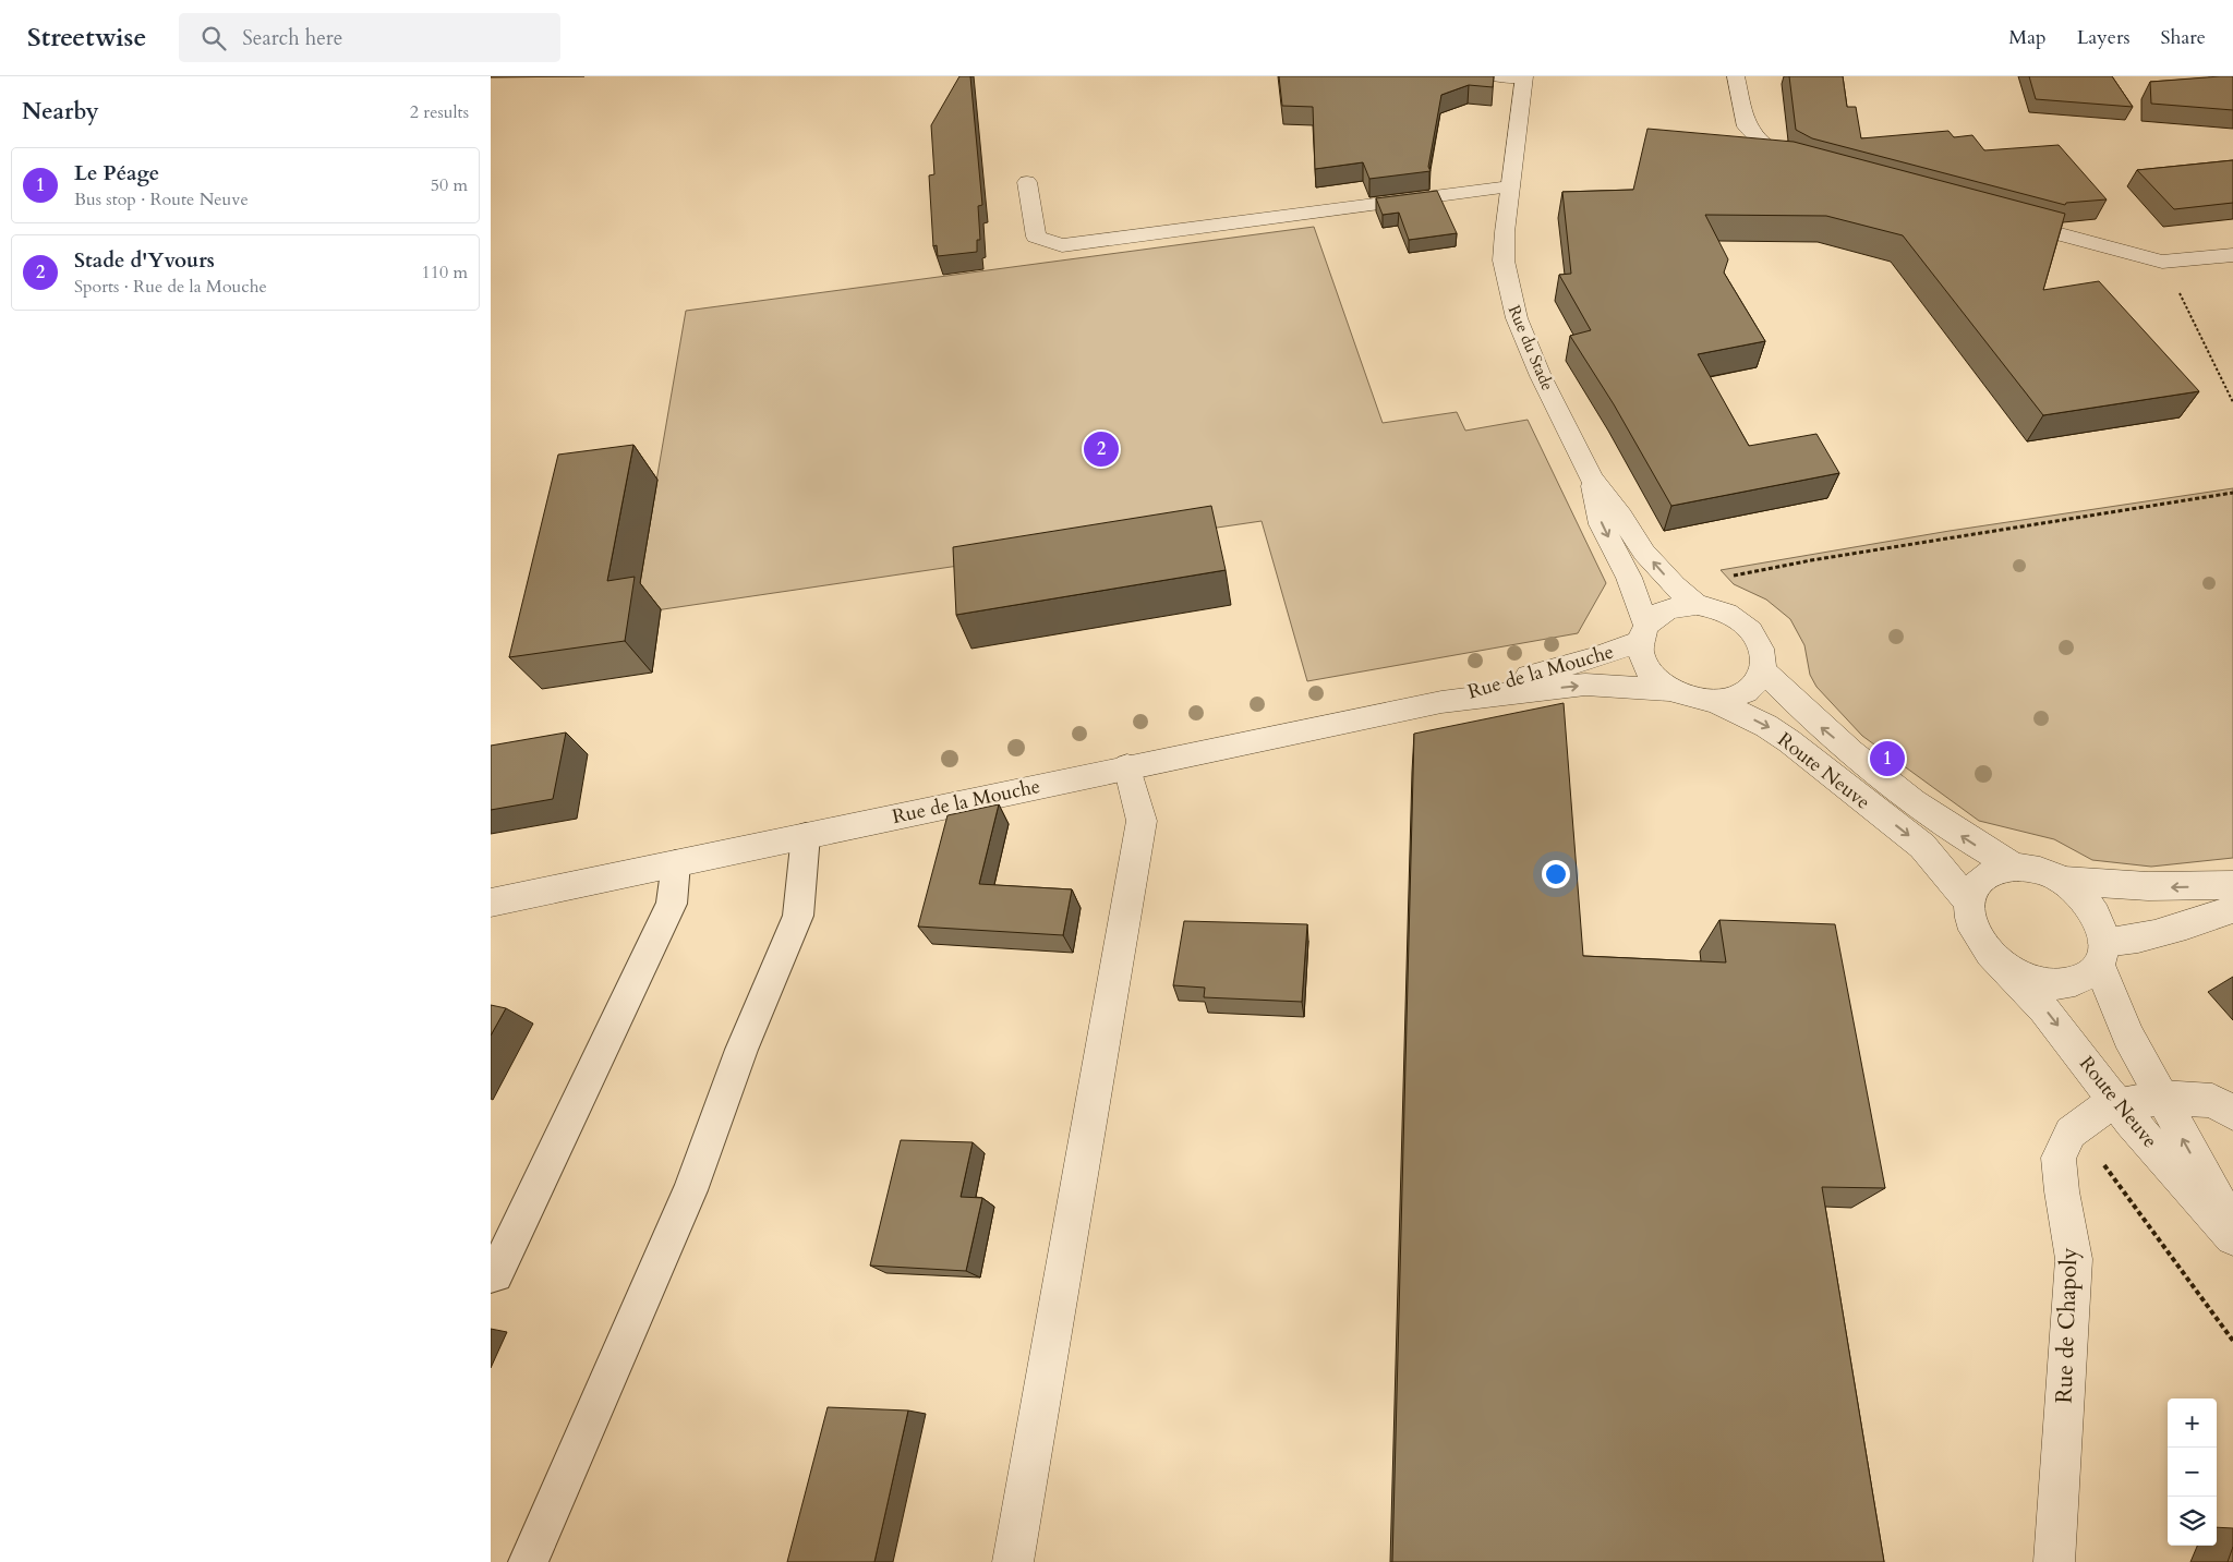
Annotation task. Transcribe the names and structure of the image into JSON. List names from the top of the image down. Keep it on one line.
{"streets":{"street":["Rue du Stade","Rue de la Mouche","Route Neuve","Rue de Chapoly"]},"crossings":[["Rue du Stade","Rue de la Mouche"],["Rue du Stade","Route Neuve"],["Rue de la Mouche","Route Neuve"],["Route Neuve","Rue de Chapoly"]],"page":{"header":"Streetwise","search":"Search here","nav":["Map","Layers","Share"],"heading":["Nearby","2 results"],"list":[{"mark":"1","name":"Le Péage","note":"Bus stop · Route Neuve","value":"50 m"},{"mark":"2","name":"Stade d'Yvours","note":"Sports · Rue de la Mouche","value":"110 m"}],"pins":["2","1"],"map_buttons":["+","−"]}}
